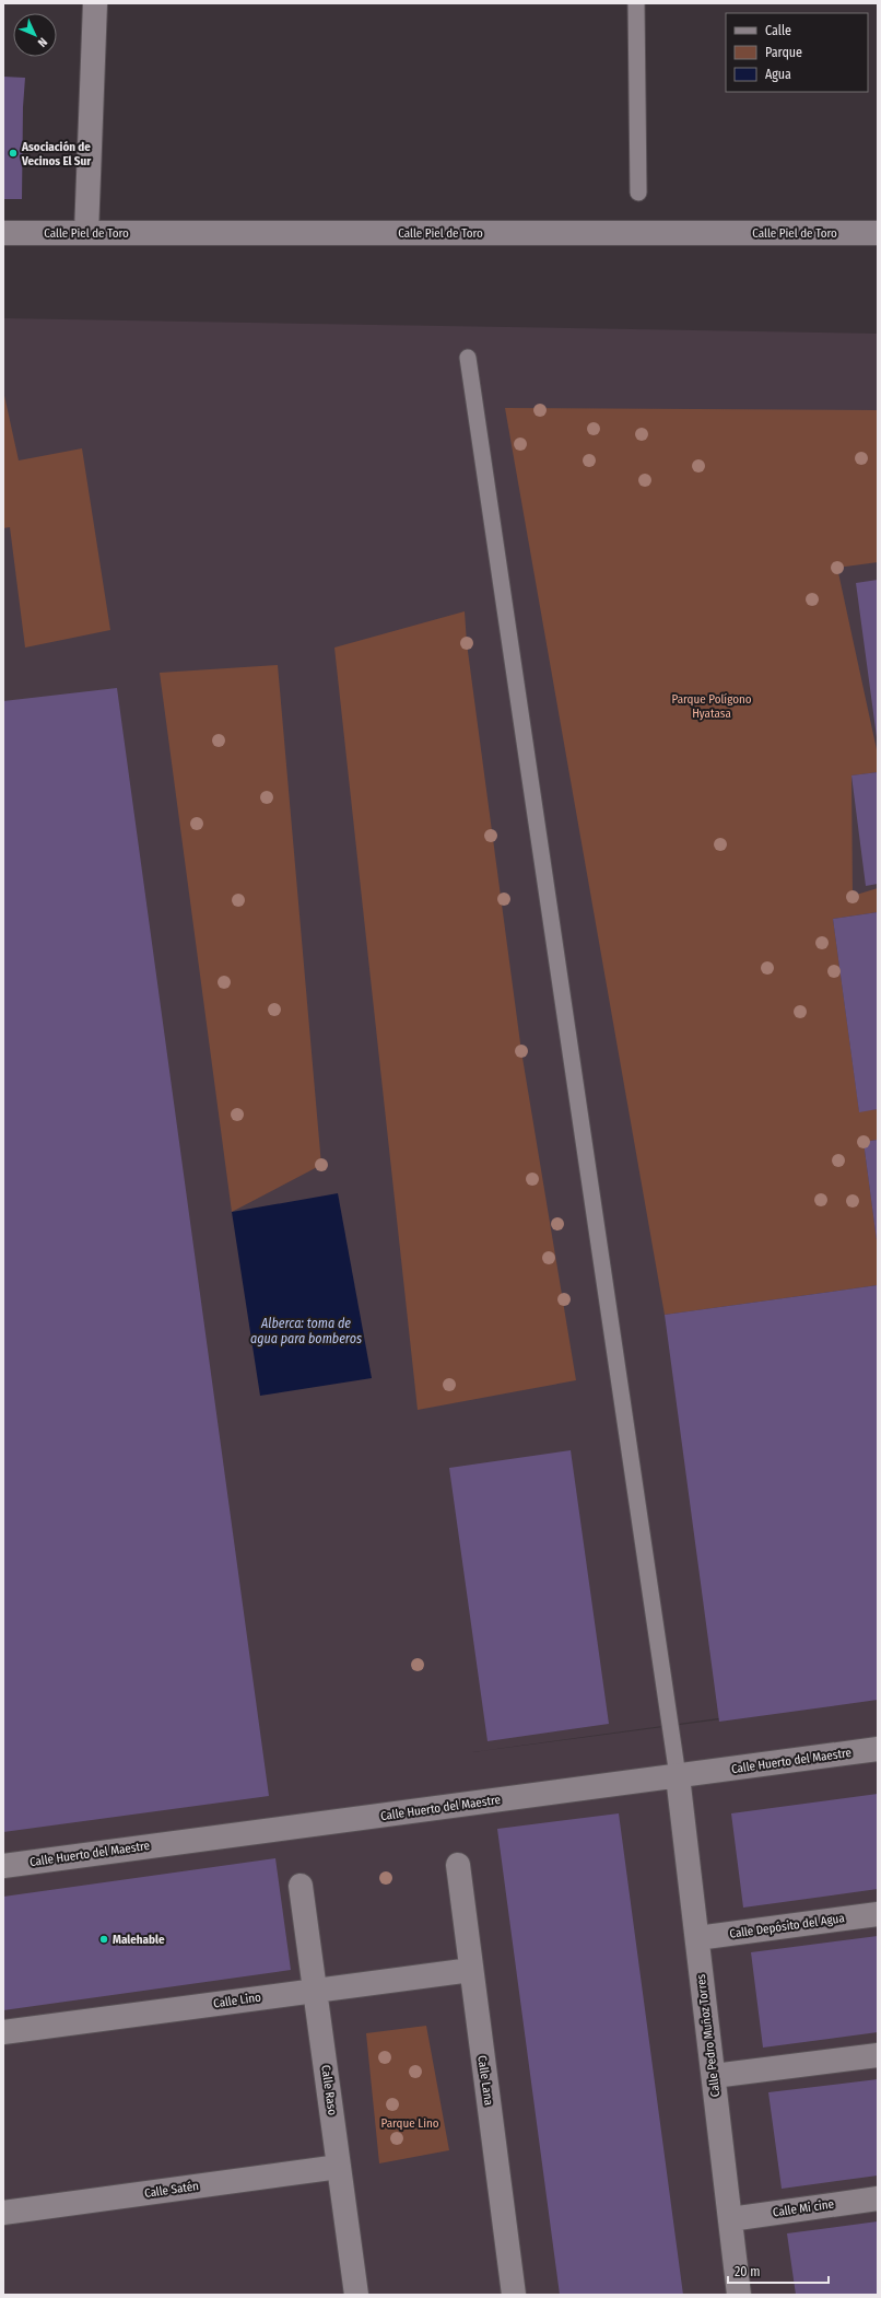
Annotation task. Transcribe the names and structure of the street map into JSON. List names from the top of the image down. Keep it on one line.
{"streets":{"street":["Calle Piel de Toro","Calle Huerto del Maestre","Calle Depósito del Agua","Calle Lino","Calle Pedro Muñoz Torres","Calle Lana","Calle Raso","Calle Satén","Calle Mi cine"]},"crossings":[["Calle Huerto del Maestre","Calle Pedro Muñoz Torres"],["Calle Depósito del Agua","Calle Pedro Muñoz Torres"],["Calle Lino","Calle Lana"],["Calle Lino","Calle Raso"],["Calle Pedro Muñoz Torres","Calle Mi cine"],["Calle Raso","Calle Satén"]],"water":["Alberca: toma de agua para bomberos"],"parks":["Parque Polígono Hyatasa","Parque Lino"],"places":["Asociación de Vecinos El Sur","Malehable"],"legend":["Calle","Parque","Agua"],"scale_bar":"20 m","north":"bottom right"}
